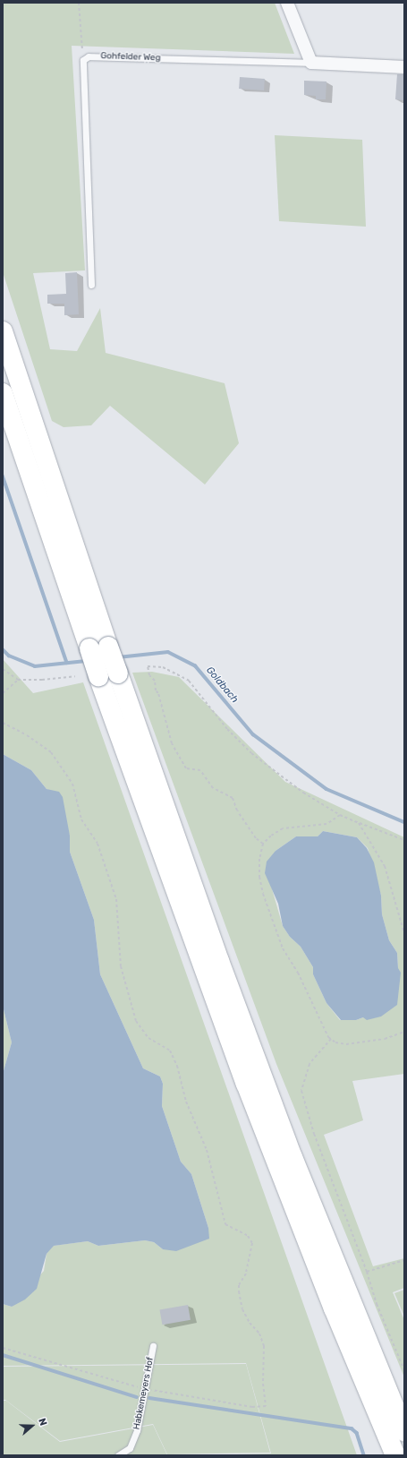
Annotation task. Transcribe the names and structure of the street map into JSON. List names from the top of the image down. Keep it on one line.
{"streets":{"street":["Gohfelder Weg"],"lane":["Habkemeyers Hof"]},"water":["Goldbach"],"north":"right"}
